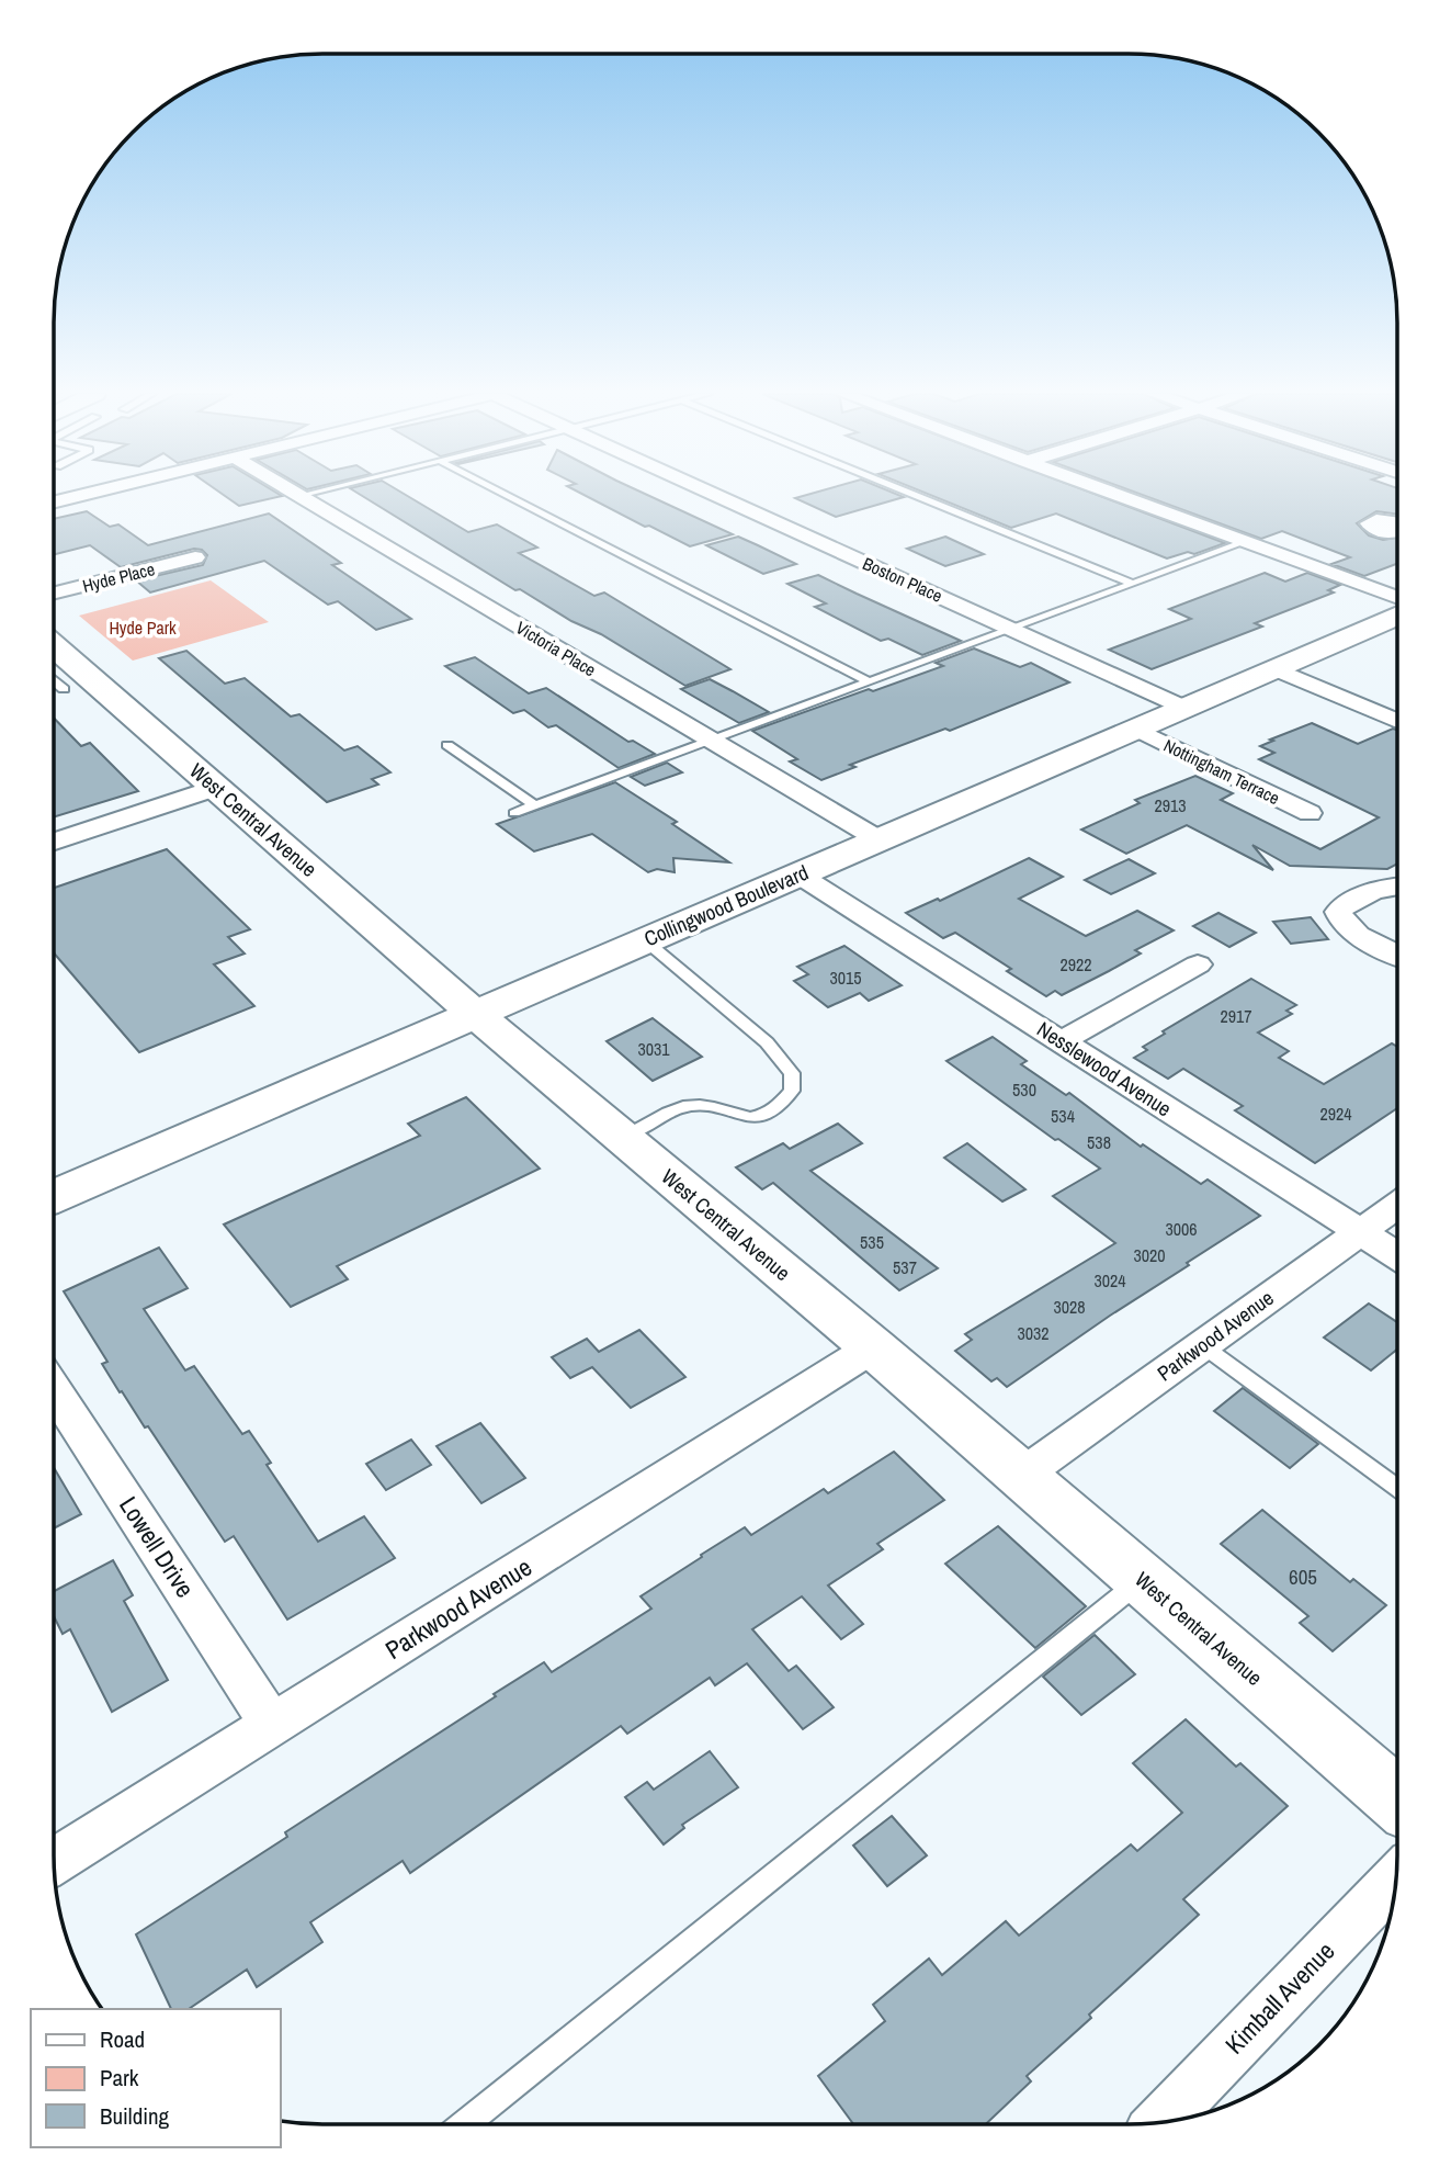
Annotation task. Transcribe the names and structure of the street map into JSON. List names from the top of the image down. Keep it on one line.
{"streets":{"main road":["West Central Avenue","Collingwood Boulevard"],"street":["Hyde Place","Boston Place","Victoria Place","Nottingham Terrace","Nesslewood Avenue","Parkwood Avenue","Lowell Drive","Kimball Avenue"]},"crossings":[["Boston Place","Collingwood Boulevard"],["Victoria Place","Collingwood Boulevard"],["Nottingham Terrace","Collingwood Boulevard"],["West Central Avenue","Collingwood Boulevard"],["West Central Avenue","Parkwood Avenue"],["Collingwood Boulevard","Nesslewood Avenue"],["Nesslewood Avenue","Parkwood Avenue"],["Parkwood Avenue","Lowell Drive"]],"parks":["Hyde Park"],"house_numbers":["2913","2922","3015","2917","3031","530","2924","534","538","3006","535","3020","537","3024","3028","3032","605"],"legend":["Road","Park","Building"]}
